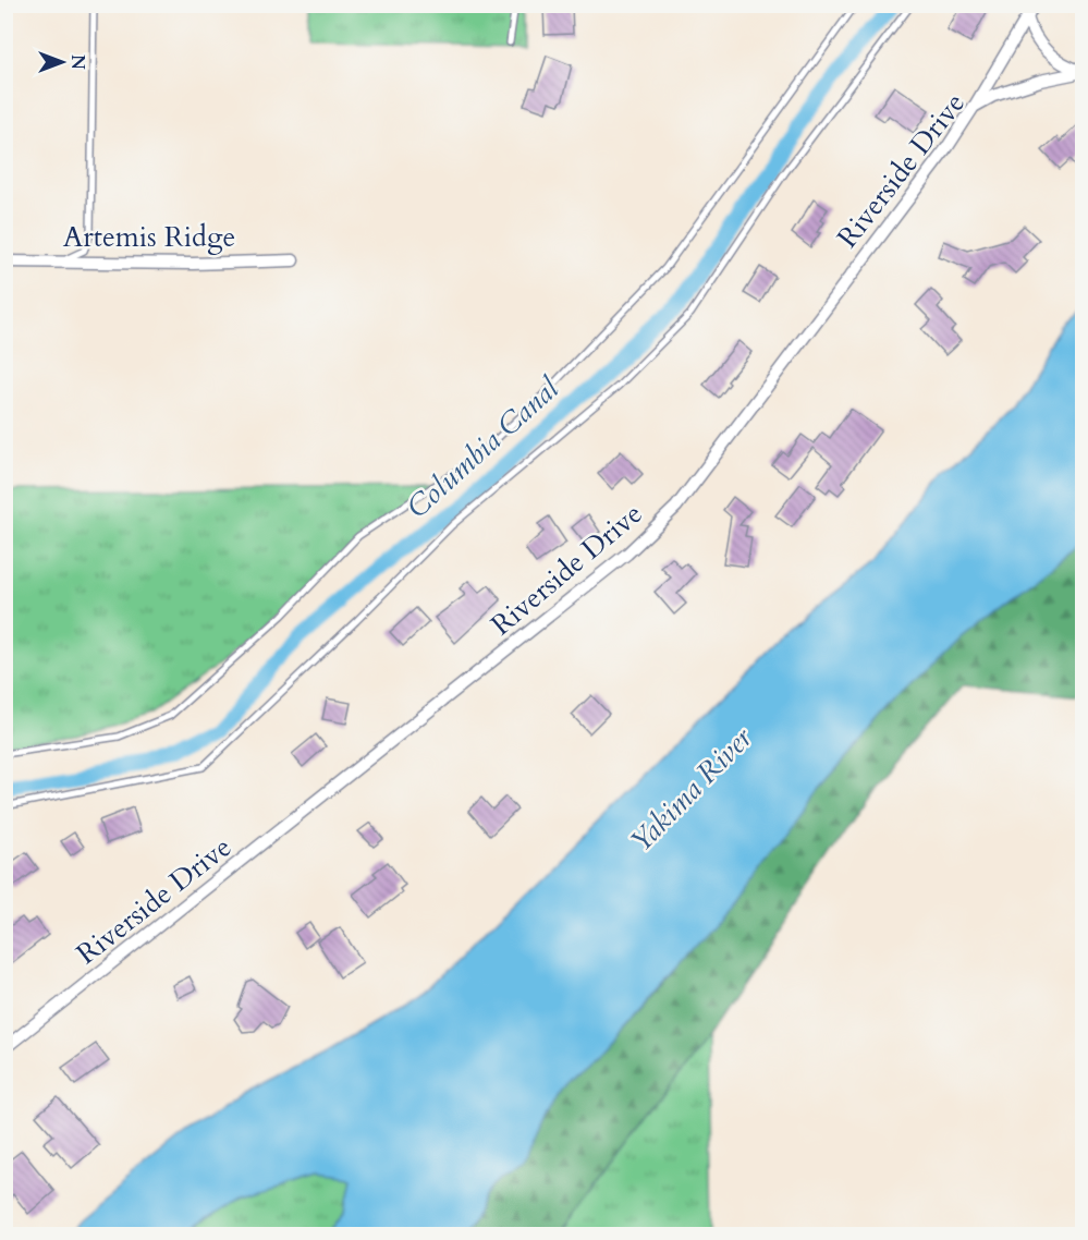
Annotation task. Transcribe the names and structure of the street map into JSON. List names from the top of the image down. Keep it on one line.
{"streets":{"street":["Riverside Drive","Artemis Ridge"]},"water":["Columbia Canal","Yakima River"],"north":"right"}
